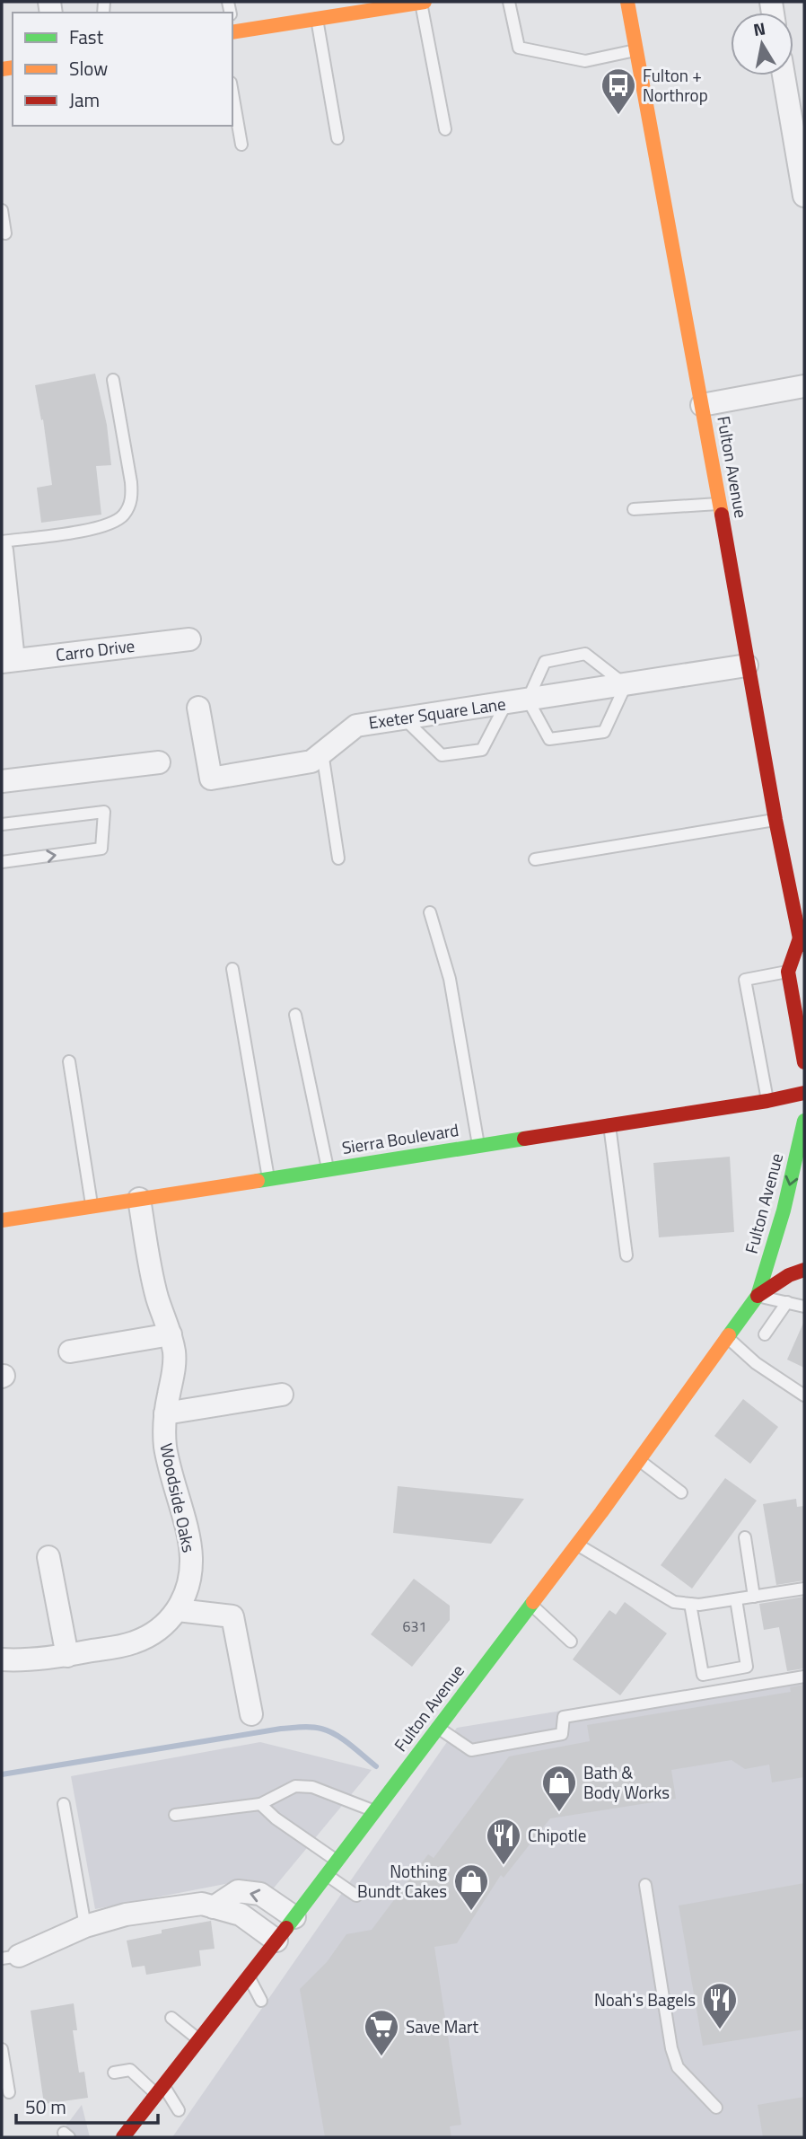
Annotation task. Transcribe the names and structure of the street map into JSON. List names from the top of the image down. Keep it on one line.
{"streets":{"street":["Fulton Avenue","Carro Drive","Exeter Square Lane","Sierra Boulevard","Woodside Oaks"]},"crossings":[["Fulton Avenue","Exeter Square Lane"],["Sierra Boulevard","Woodside Oaks"]],"places":{"bus stop":["Fulton + Northrop"],"shop":["Bath & Body Works","Nothing Bundt Cakes"],"restaurant":["Chipotle","Noah's Bagels"],"supermarket":["Save Mart"]},"house_numbers":["631"],"legend":["Fast","Slow","Jam"],"scale_bar":"50 m","north":"top"}
